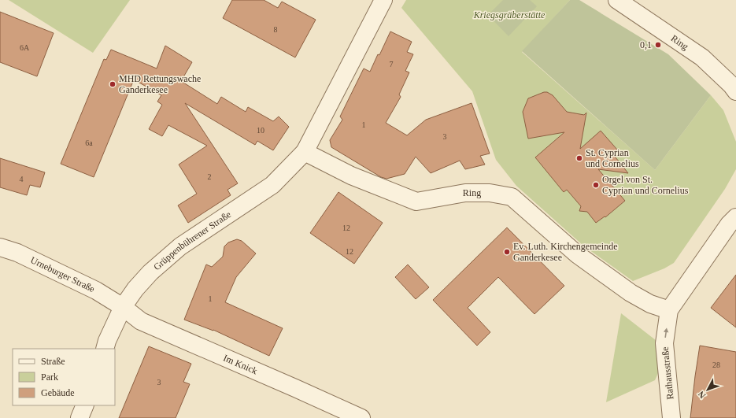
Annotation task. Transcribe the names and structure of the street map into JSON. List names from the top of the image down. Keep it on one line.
{"streets":{"street":["Ring","Grüppenbührener Straße","Urneburger Straße","Im Knick","Rathausstraße"]},"crossings":[["Ring","Grüppenbührener Straße"],["Ring","Rathausstraße"],["Grüppenbührener Straße","Urneburger Straße"],["Grüppenbührener Straße","Im Knick"],["Urneburger Straße","Im Knick"]],"one_way":["Rathausstraße"],"parks":["Kriegsgräberstätte"],"places":["0,1","MHD Rettungswache Ganderkesee","St. Cyprian und Cornelius","Orgel von St. Cyprian und Cornelius","Ev. Luth. Kirchengemeinde Ganderkesee"],"house_numbers":["8","6A","7","1","10","3","6a","2","4","12","12","1","28","3"],"legend":["Straße","Park","Gebäude"],"north":"bottom left"}
